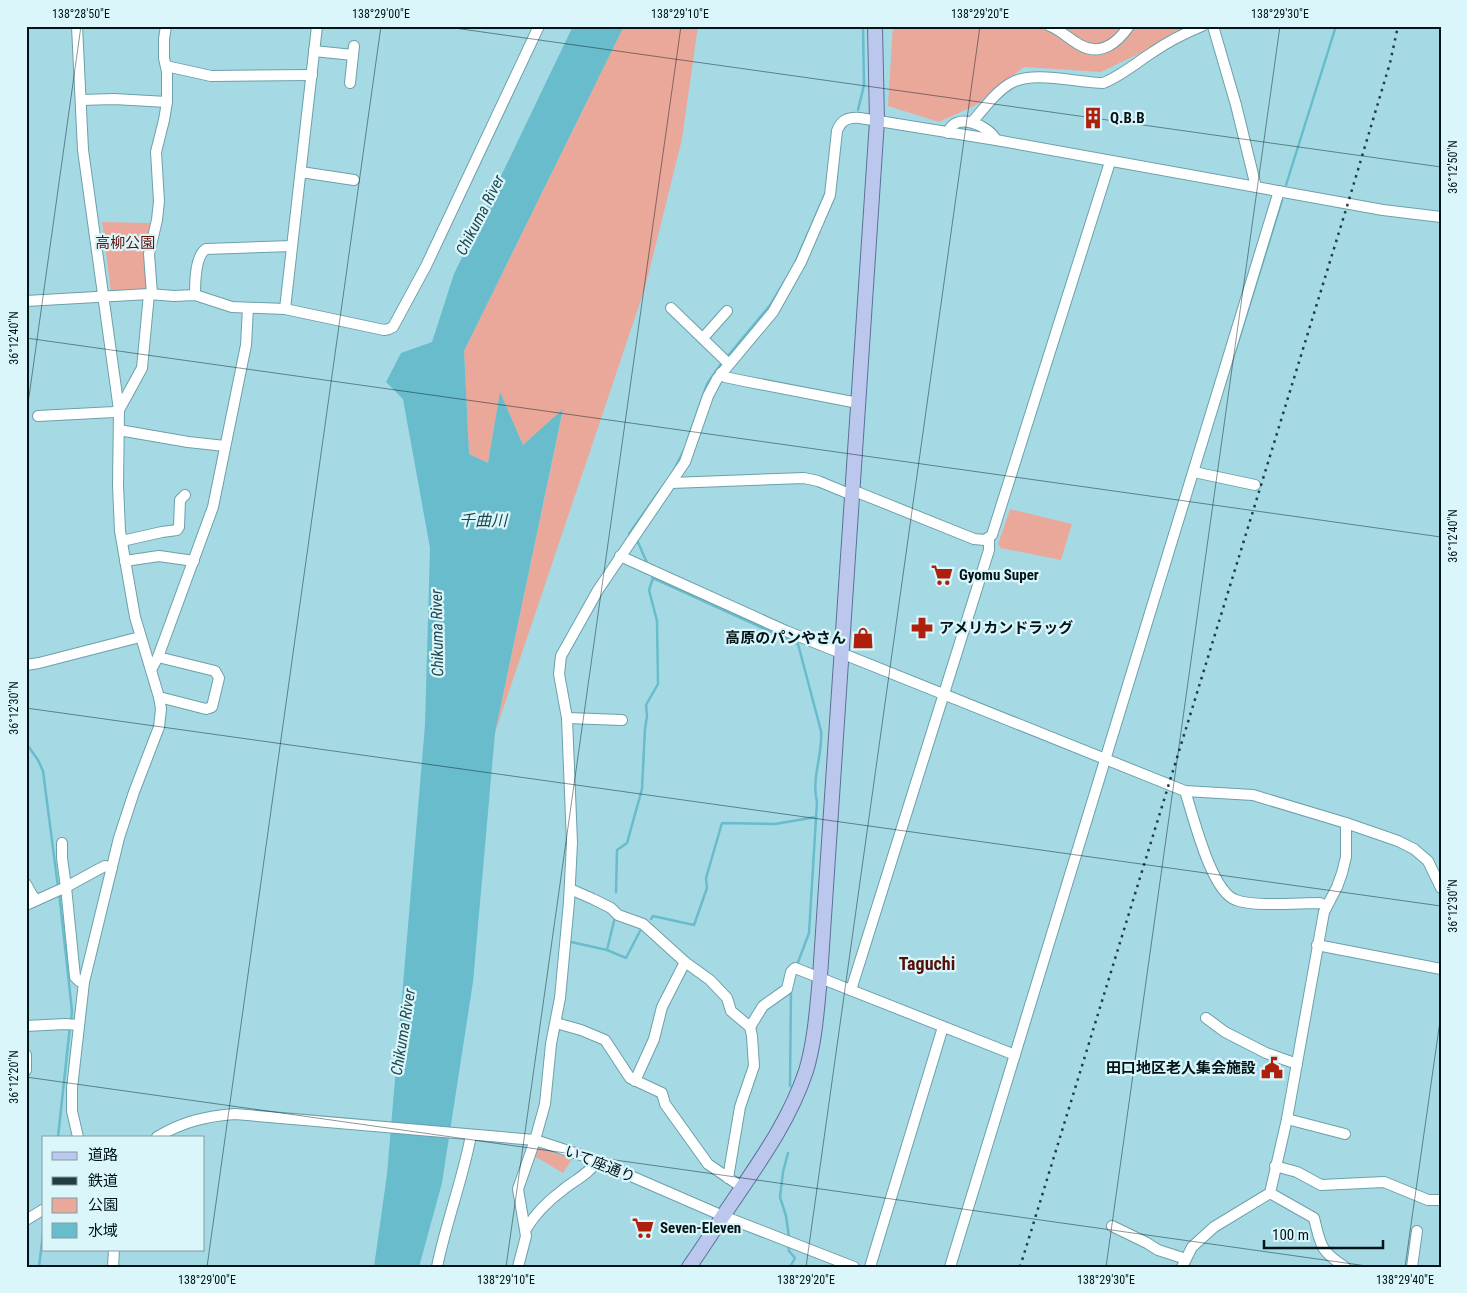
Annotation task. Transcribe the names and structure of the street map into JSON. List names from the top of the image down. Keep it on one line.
{"streets":{"street":["いて座通り"]},"districts":["Taguchi"],"water":["Chikuma River","千曲川"],"parks":["高柳公園"],"places":{"building":["Q.B.B"],"supermarket":["Gyomu Super","Seven-Eleven"],"pharmacy":["アメリカンドラッグ"],"shop":["高原のパンやさん"],"public building":["田口地区老人集会施設"]},"legend":["道路","鉄道","公園","水域"],"scale_bar":"100 m","coordinates":["138°28'50\"E","138°29'00\"E","138°29'10\"E","138°29'20\"E","138°29'30\"E","36°12'50\"N","36°12'40\"N","36°12'30\"N","36°12'20\"N","138°29'40\"E"]}
